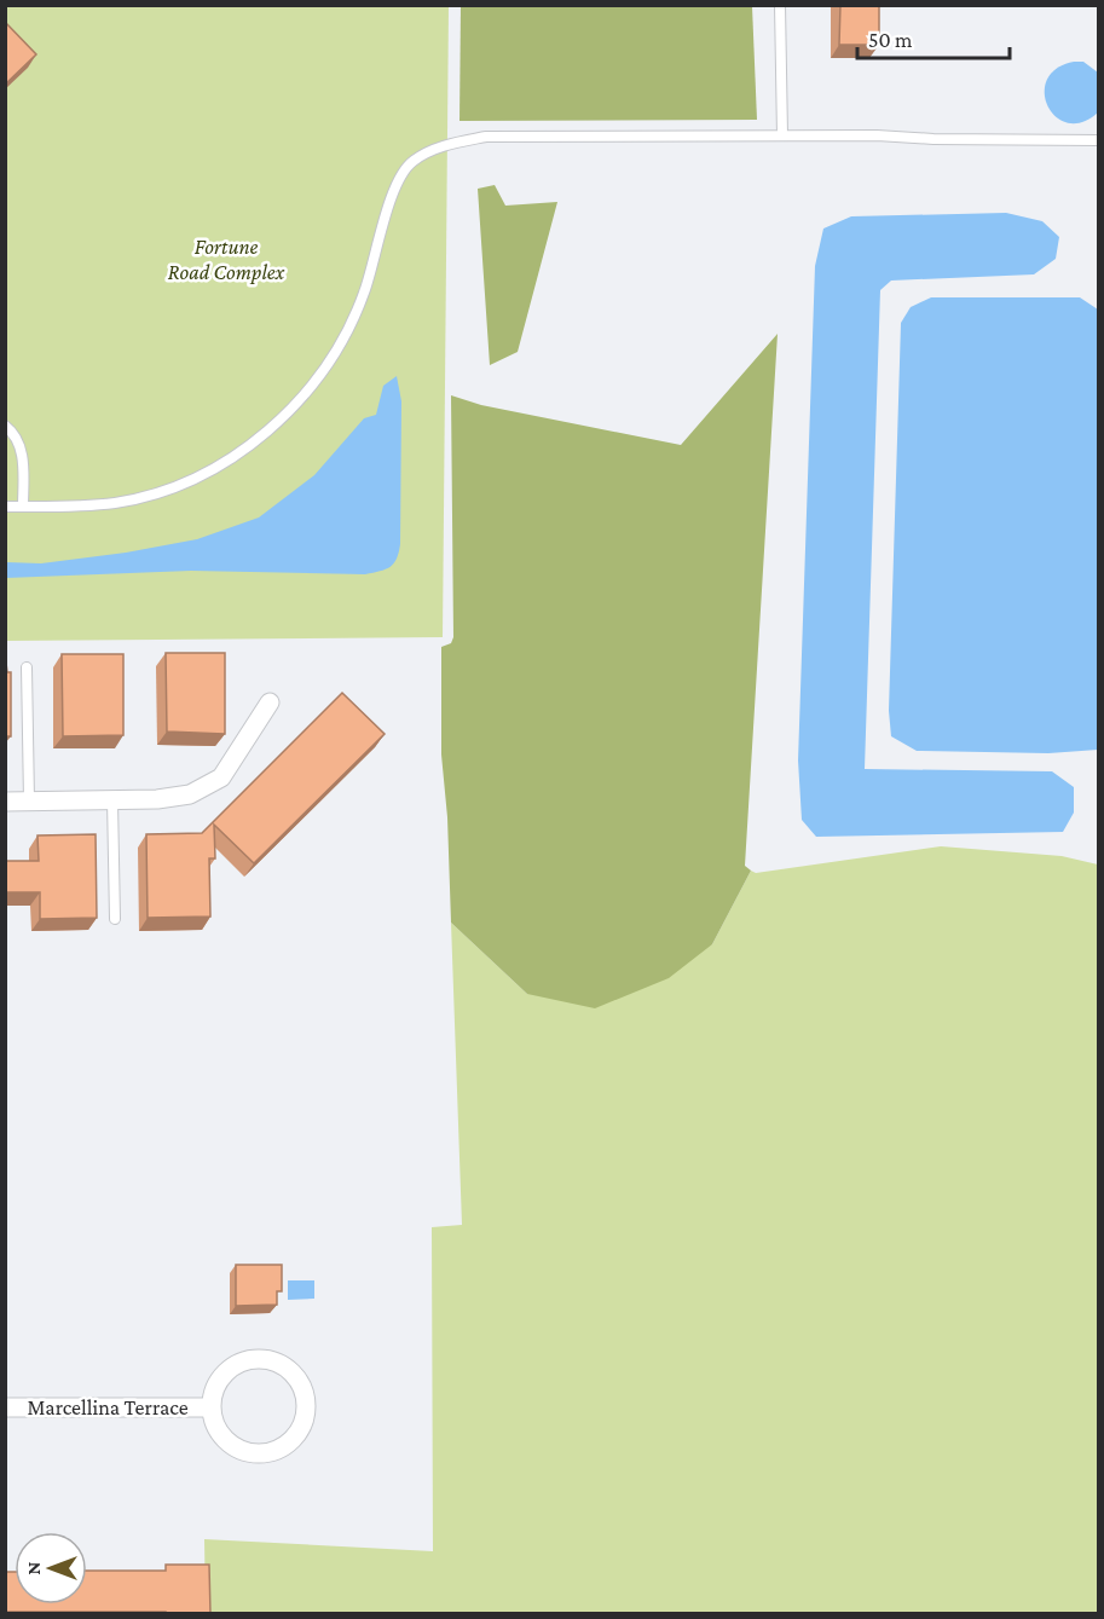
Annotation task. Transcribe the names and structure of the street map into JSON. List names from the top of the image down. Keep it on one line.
{"streets":{"street":["Marcellina Terrace"]},"parks":["Fortune Road Complex"],"scale_bar":"50 m","north":"left"}
